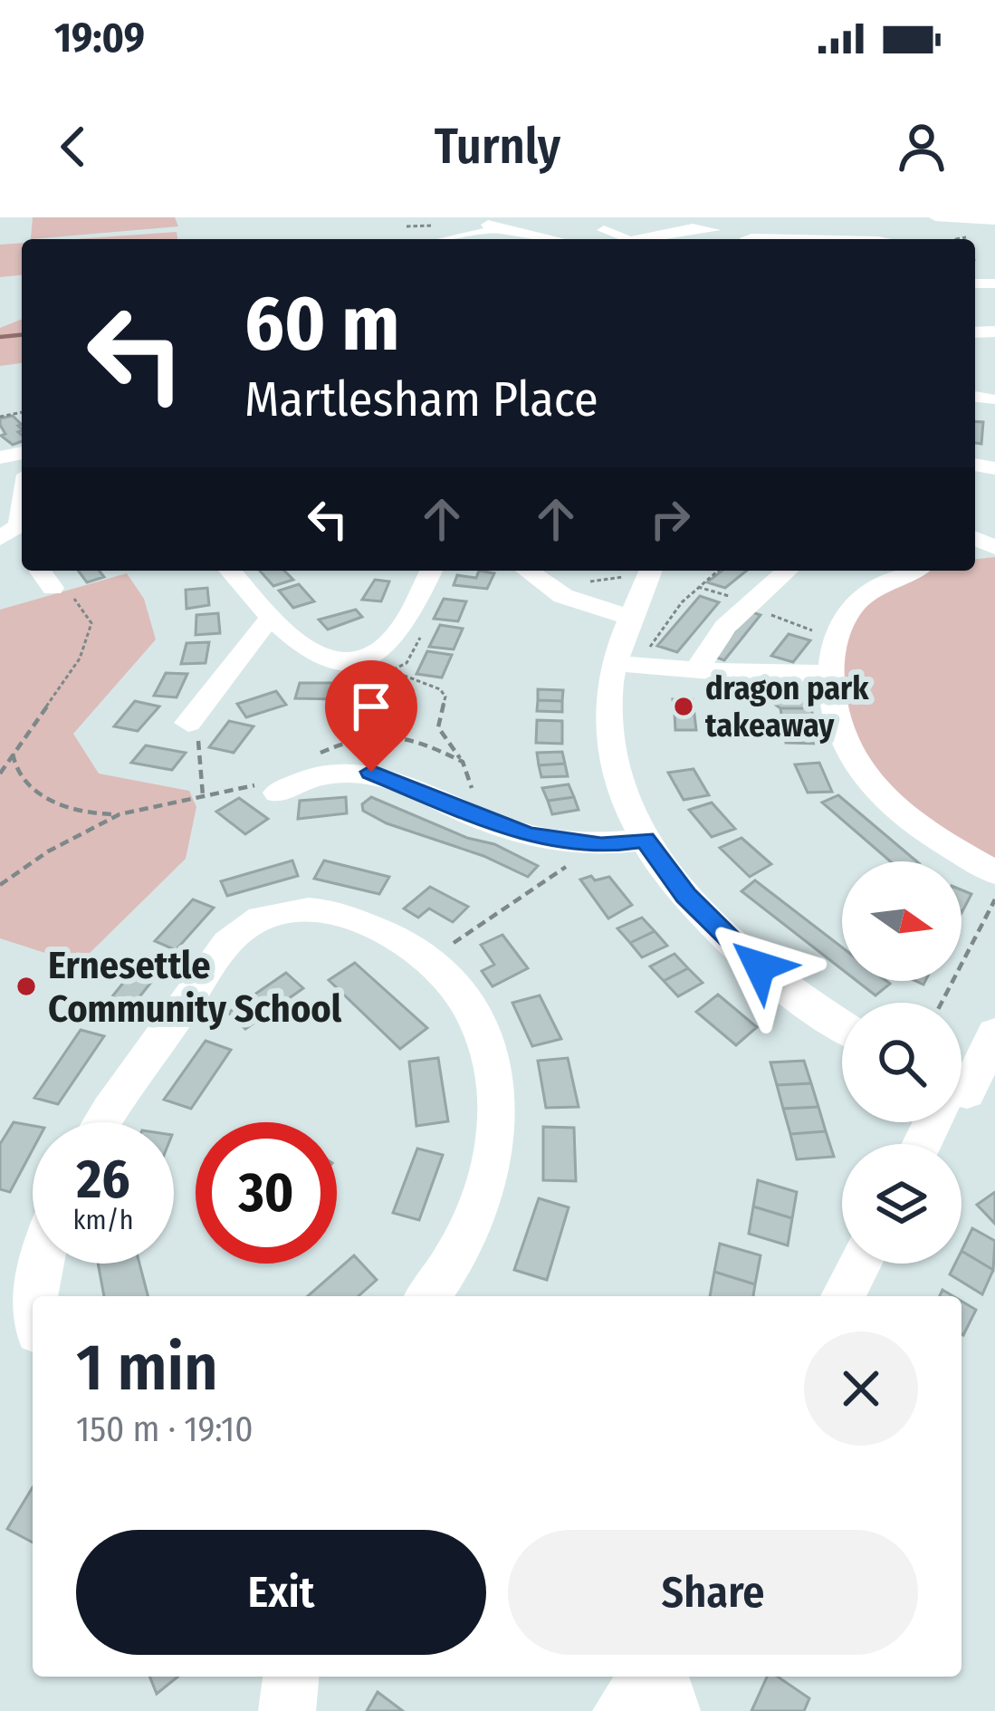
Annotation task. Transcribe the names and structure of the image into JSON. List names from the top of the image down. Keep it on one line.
{"places":["dragon park takeaway","Ernesettle Community School"],"north":"right","page":{"status":"19:09","header":"Turnly","turn":["60 m","Martlesham Place"],"speed":"26 km/h","limit":"30","heading":["1 min","150 m · 19:10"],"buttons":["Exit","Share"]}}
